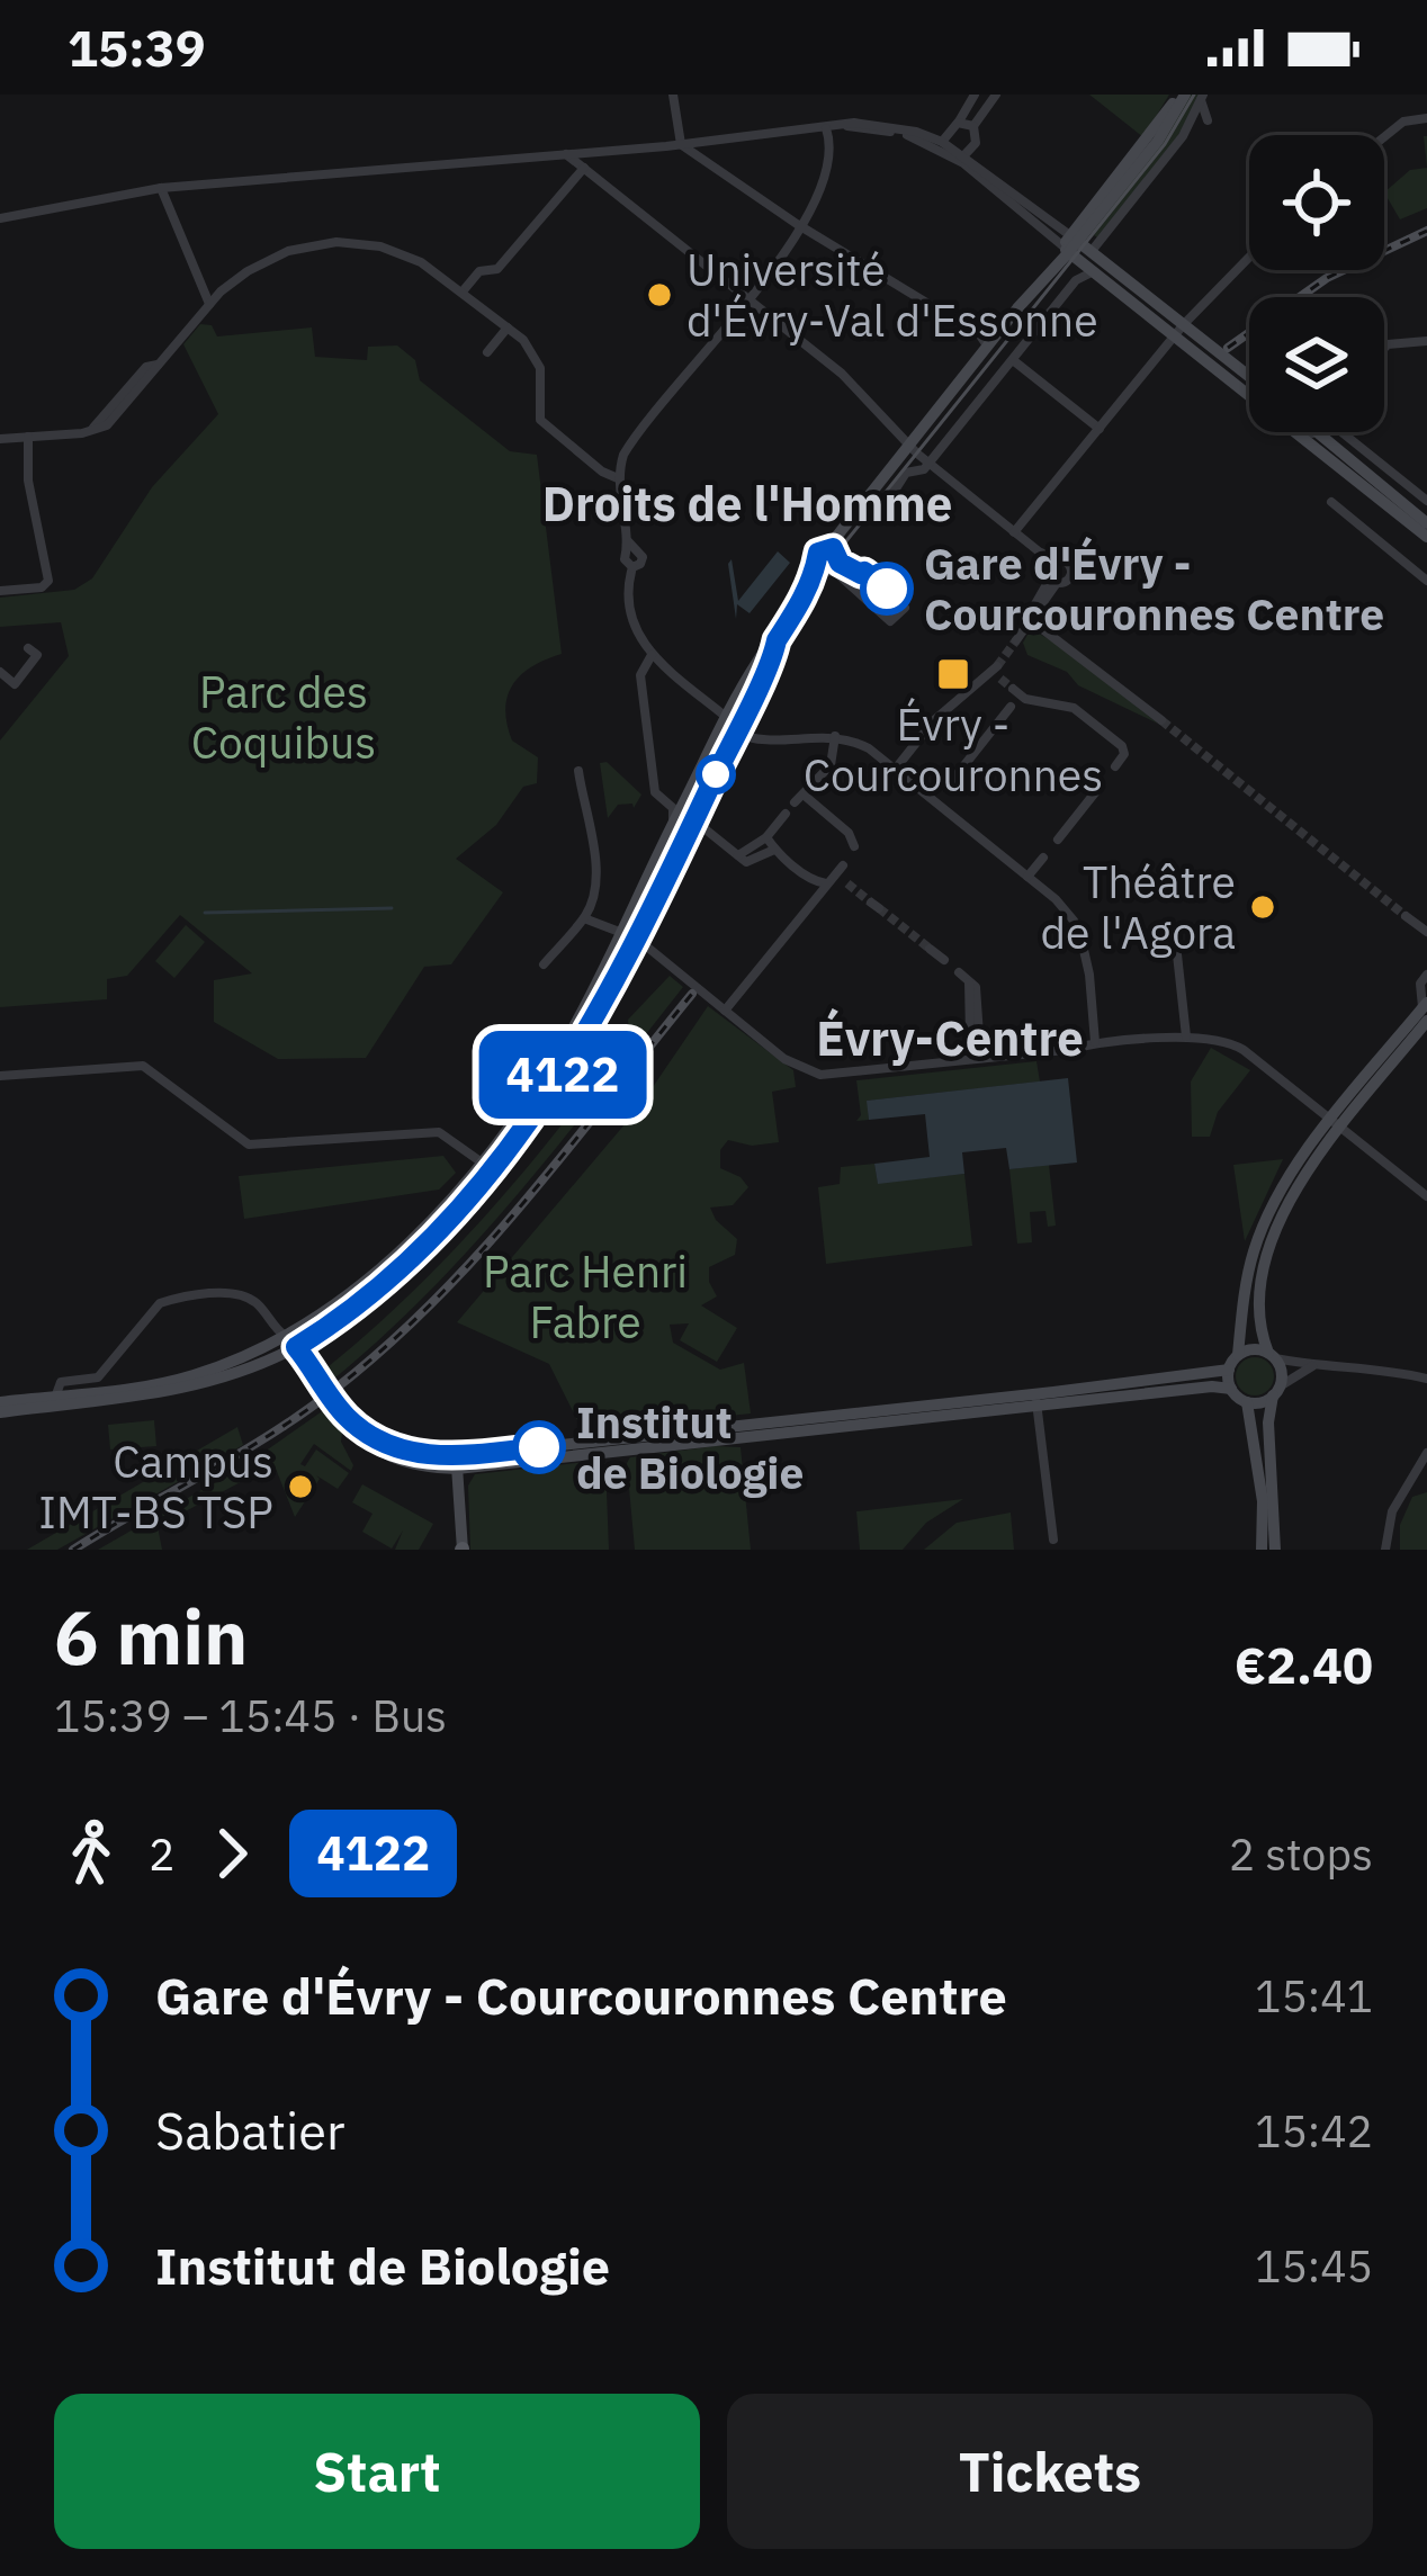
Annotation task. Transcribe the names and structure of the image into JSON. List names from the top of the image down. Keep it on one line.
{"districts":["Droits de l'Homme","Évry-Centre"],"parks":["Parc des Coquibus","Parc Henri Fabre"],"places":{"other":["Université d'Évry-Val d'Essonne","Gare d'Évry - Courcouronnes Centre","Théâtre de l'Agora","Institut de Biologie","Campus IMT-BS TSP"],"transit":["Évry - Courcouronnes"]},"lines":["bus line 4122"],"page":{"status":"15:39","on_map":"4122","heading":["6 min","15:39 – 15:45 · Bus","€2.40"],"legs":["2","4122","2 stops"],"list":[{"name":"Gare d'Évry - Courcouronnes Centre","value":"15:41"},{"name":"Sabatier","value":"15:42"},{"name":"Institut de Biologie","value":"15:45"}],"buttons":["Start","Tickets"]}}
